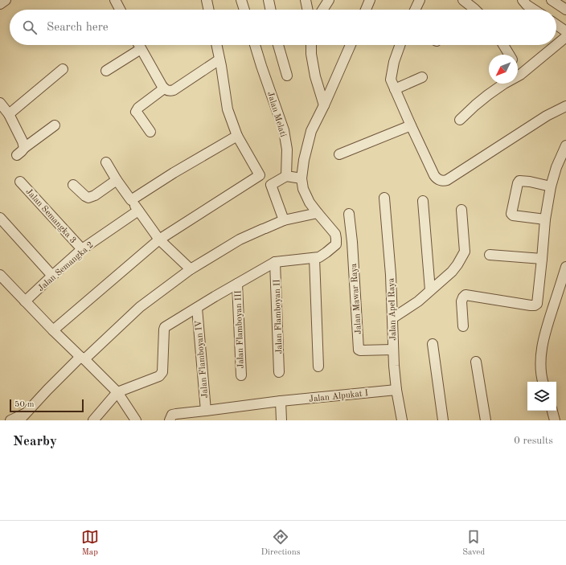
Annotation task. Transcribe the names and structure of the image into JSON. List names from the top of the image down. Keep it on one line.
{"streets":{"street":["Jalan Melati","Jalan Semangka 3","Jalan Semangka 2","Jalan Mawar Raya","Jalan Apel Raya","Jalan Flamboyan II","Jalan Flamboyan III","Jalan Flamboyan IV","Jalan Alpukat I"]},"crossings":[["Jalan Semangka 3","Jalan Semangka 2"],["Jalan Mawar Raya","Jalan Apel Raya"],["Jalan Apel Raya","Jalan Alpukat I"],["Jalan Flamboyan IV","Jalan Alpukat I"]],"scale_bar":"50 m","north":"bottom left","page":{"search":"Search here","scale":"50 m","heading":["Nearby","0 results"],"nav":["Map","Directions","Saved"]}}
